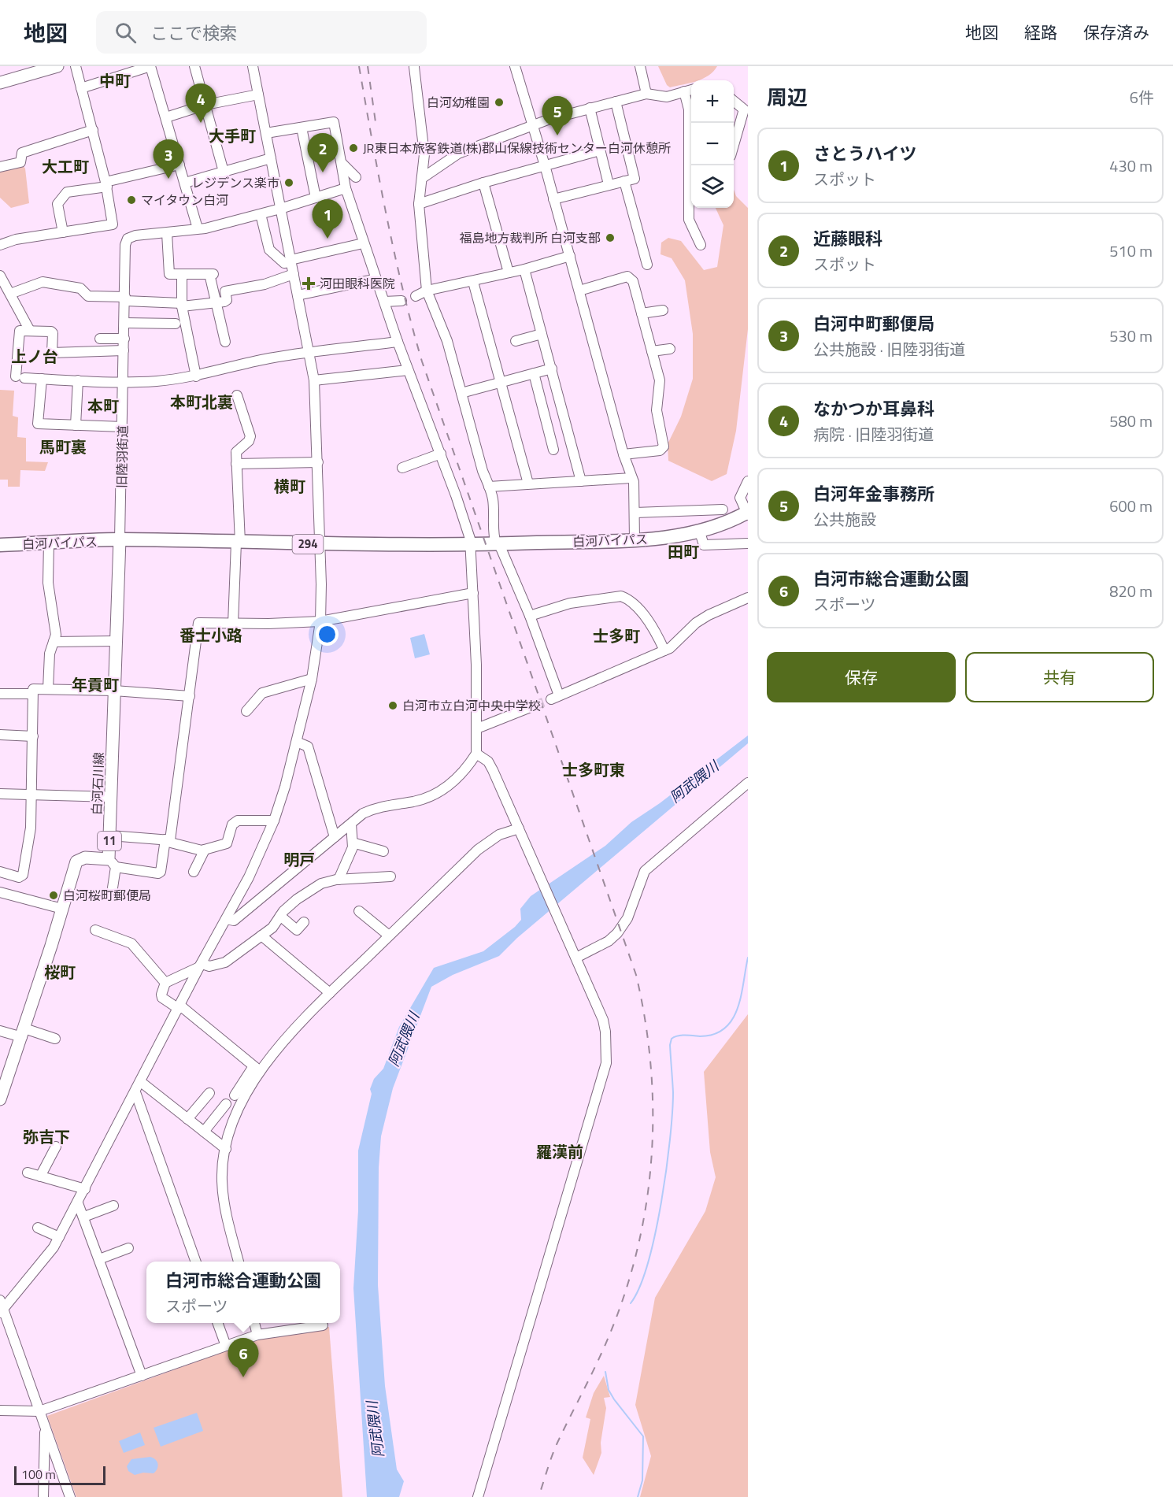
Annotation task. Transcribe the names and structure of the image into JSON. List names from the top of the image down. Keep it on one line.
{"streets":{"highway":["白河バイパス","294"],"main road":["白河石川線","11"],"street":["旧陸羽街道"]},"crossings":[["旧陸羽街道","白河バイパス"],["旧陸羽街道","294"],["旧陸羽街道","白河石川線"],["白河バイパス","294"],["白河バイパス","白河石川線"],["294","白河石川線"],["白河石川線","11"]],"districts":["中町","大手町","大工町","上ノ台","本町北裏","本町","馬町裏","横町","田町","番士小路","士多町","年貢町","士多町東","明戸","桜町","弥吉下","羅漢前"],"water":["阿武隈川"],"places":{"other":["白河幼稚園","JR東日本旅客鉄道(株)郡山保線技術センター白河休憩所","レジデンス楽市","マイタウン白河","福島地方裁判所 白河支部","白河市立白河中央中学校","白河桜町郵便局"],"health":["河田眼科医院"]},"scale_bar":"100 m","page":{"header":"地図","search":"ここで検索","nav":["地図","経路","保存済み"],"heading":["周辺","6件"],"map_buttons":["+","−"],"pins":["4","5","2","3","1","6"],"list":[{"mark":"1","name":"さとうハイツ","note":"スポット","value":"430 m"},{"mark":"2","name":"近藤眼科","note":"スポット","value":"510 m"},{"mark":"3","name":"白河中町郵便局","note":"公共施設 · 旧陸羽街道","value":"530 m"},{"mark":"4","name":"なかつか耳鼻科","note":"病院 · 旧陸羽街道","value":"580 m"},{"mark":"5","name":"白河年金事務所","note":"公共施設","value":"600 m"},{"mark":"6","name":"白河市総合運動公園","note":"スポーツ","value":"820 m"}],"buttons":["保存","共有"],"popup":["白河市総合運動公園","スポーツ"],"scale":"100 m"}}
